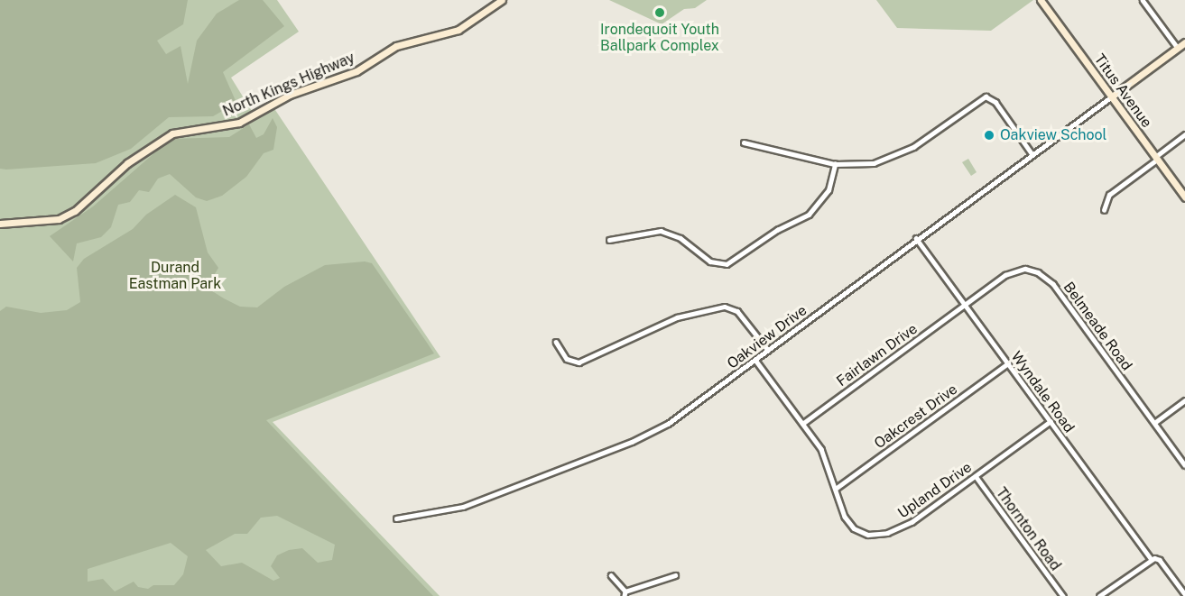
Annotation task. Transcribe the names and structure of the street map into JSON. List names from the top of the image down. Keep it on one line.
{"streets":{"street":["North Kings Highway","Titus Avenue","Belmeade Road","Oakview Drive","Fairlawn Drive","Wyndale Road","Oakcrest Drive","Upland Drive","Thornton Road"]},"crossings":[["Titus Avenue","Oakview Drive"],["Belmeade Road","Fairlawn Drive"],["Belmeade Road","Wyndale Road"],["Oakview Drive","Wyndale Road"],["Oakview Drive","Upland Drive"],["Fairlawn Drive","Wyndale Road"],["Fairlawn Drive","Upland Drive"],["Wyndale Road","Oakcrest Drive"],["Wyndale Road","Upland Drive"],["Oakcrest Drive","Upland Drive"],["Upland Drive","Thornton Road"]],"parks":["Durand Eastman Park"],"places":["Irondequoit Youth Ballpark Complex","Oakview School"]}
